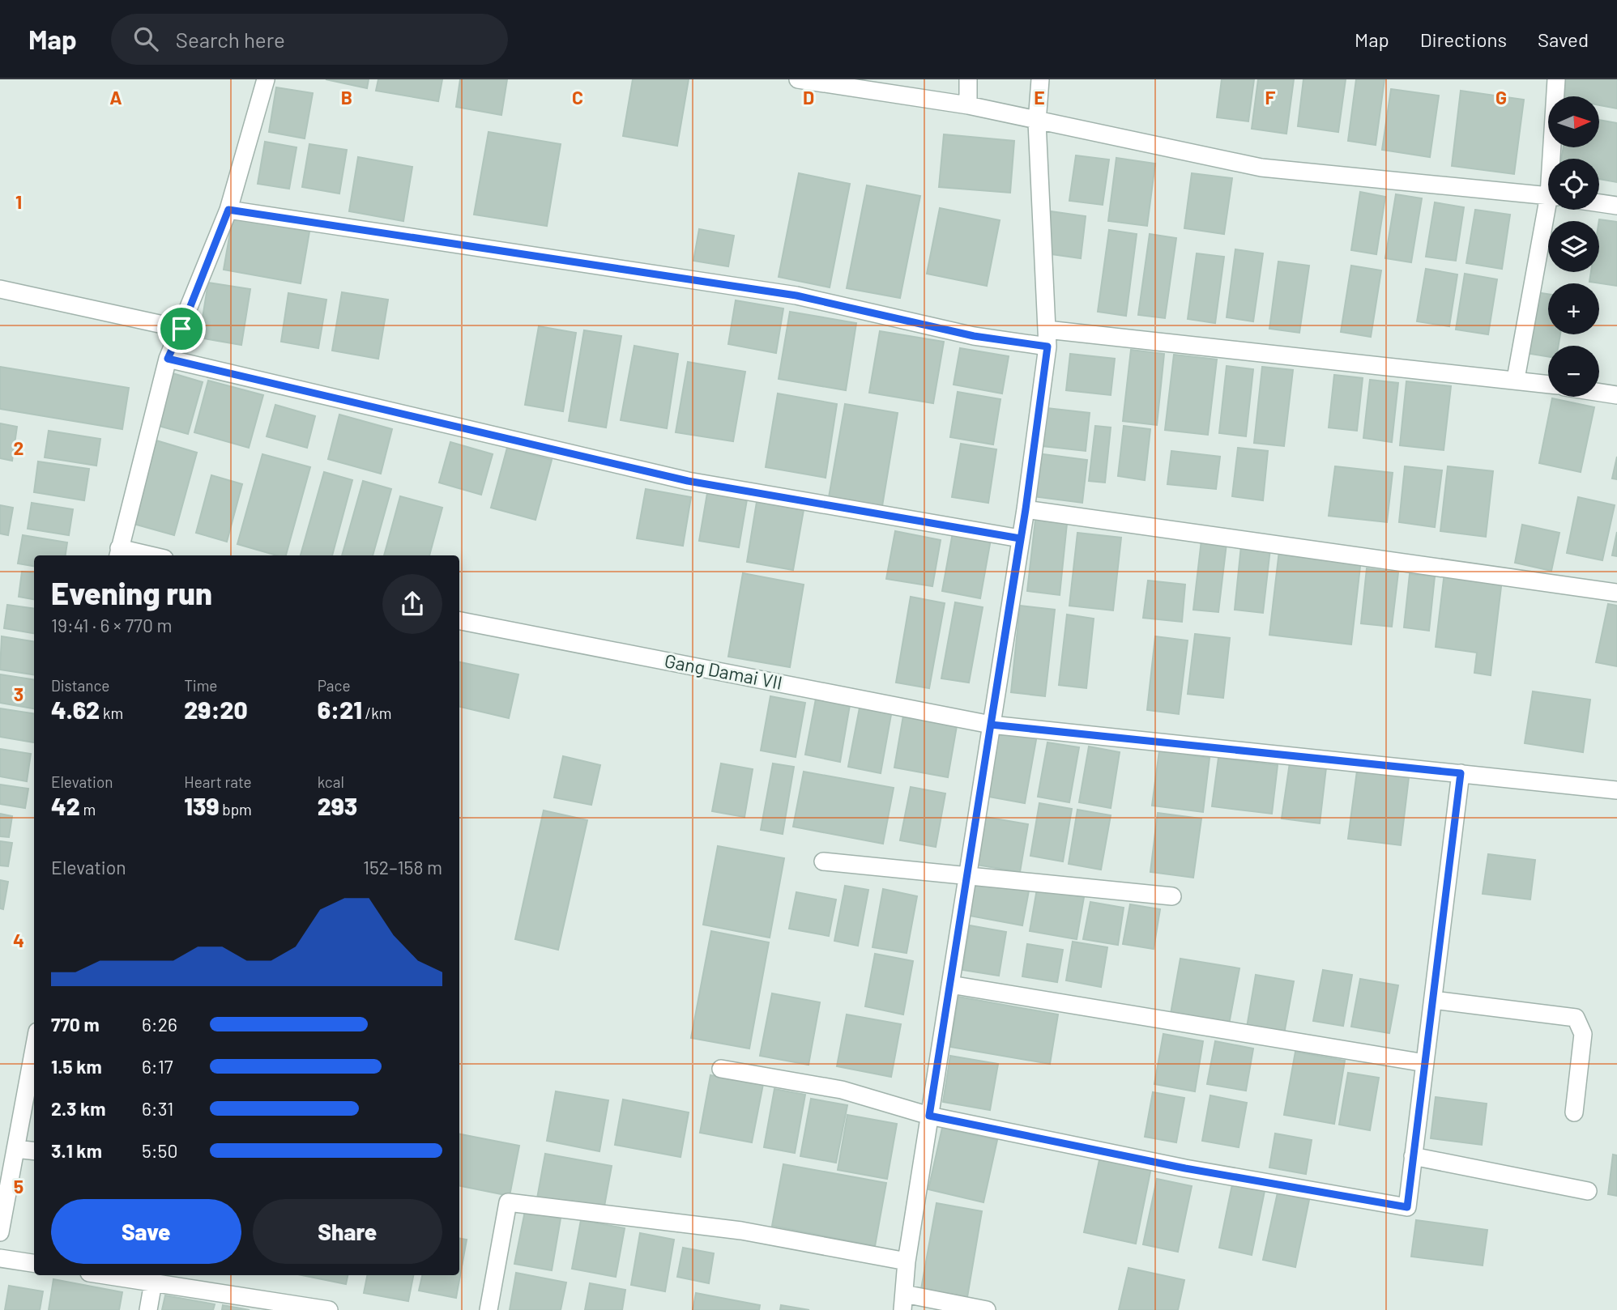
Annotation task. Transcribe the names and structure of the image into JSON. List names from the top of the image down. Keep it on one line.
{"streets":{"street":["Gang Damai VII"]},"north":"right","page":{"header":"Map","search":"Search here","nav":["Map","Directions","Saved"],"map_buttons":["+","−"],"heading":["Evening run","19:41 · 6 × 770 m"],"stats":[["Distance","4.62 km"],["Time","29:20"],["Pace","6:21 /km"],["Elevation","42 m"],["Heart rate","139 bpm"],["kcal","293"]],"chart":["Elevation","152–158 m"],"list":[{"name":"770 m","note":"6:26"},{"name":"1.5 km","note":"6:17"},{"name":"2.3 km","note":"6:31"},{"name":"3.1 km","note":"5:50"}],"buttons":["Save","Share"]},"grid":{"columns":["A","B","C","D","E","F","G"],"rows":["1","2","3","4","5"]}}
